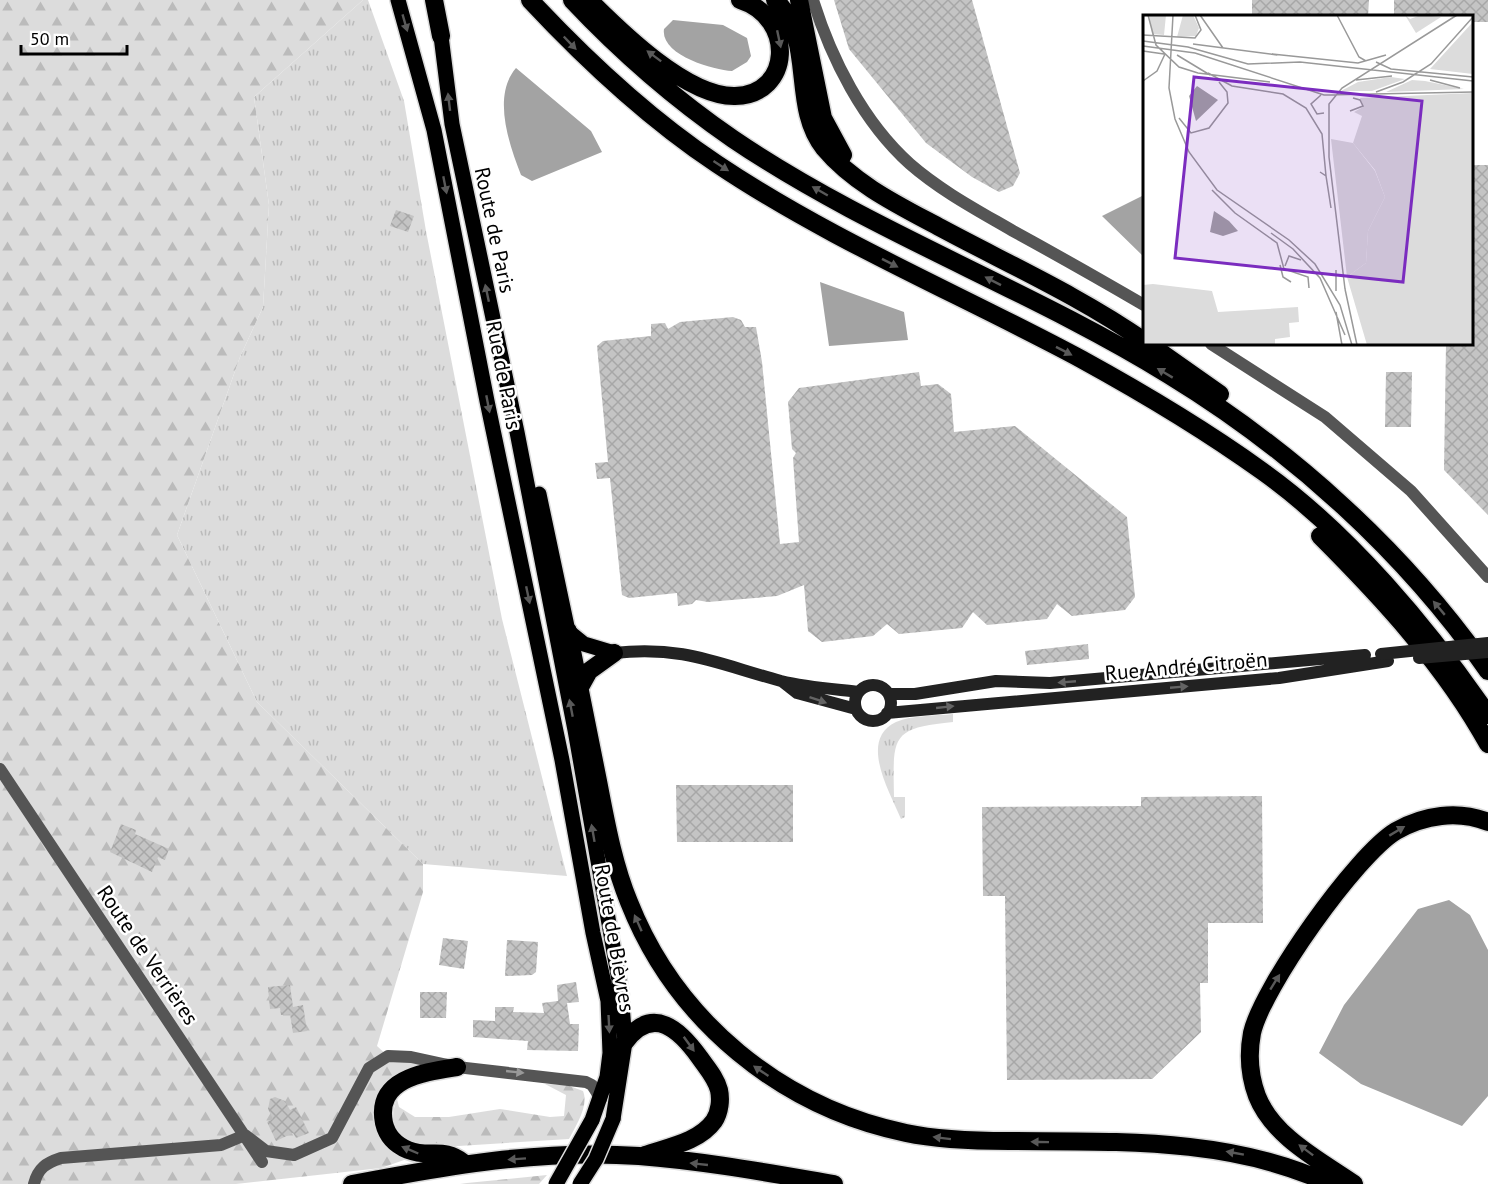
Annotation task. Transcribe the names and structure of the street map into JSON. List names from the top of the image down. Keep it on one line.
{"streets":{"main road":["Route de Paris","Rue de Paris","Route de Bièvres"],"street":["Rue André Citroën","Route de Verrières"]},"crossings":[["Route de Paris","Rue de Paris"],["Rue de Paris","Route de Bièvres"]],"one_way":["Route de Paris","Route de Bièvres"],"scale_bar":"50 m"}
